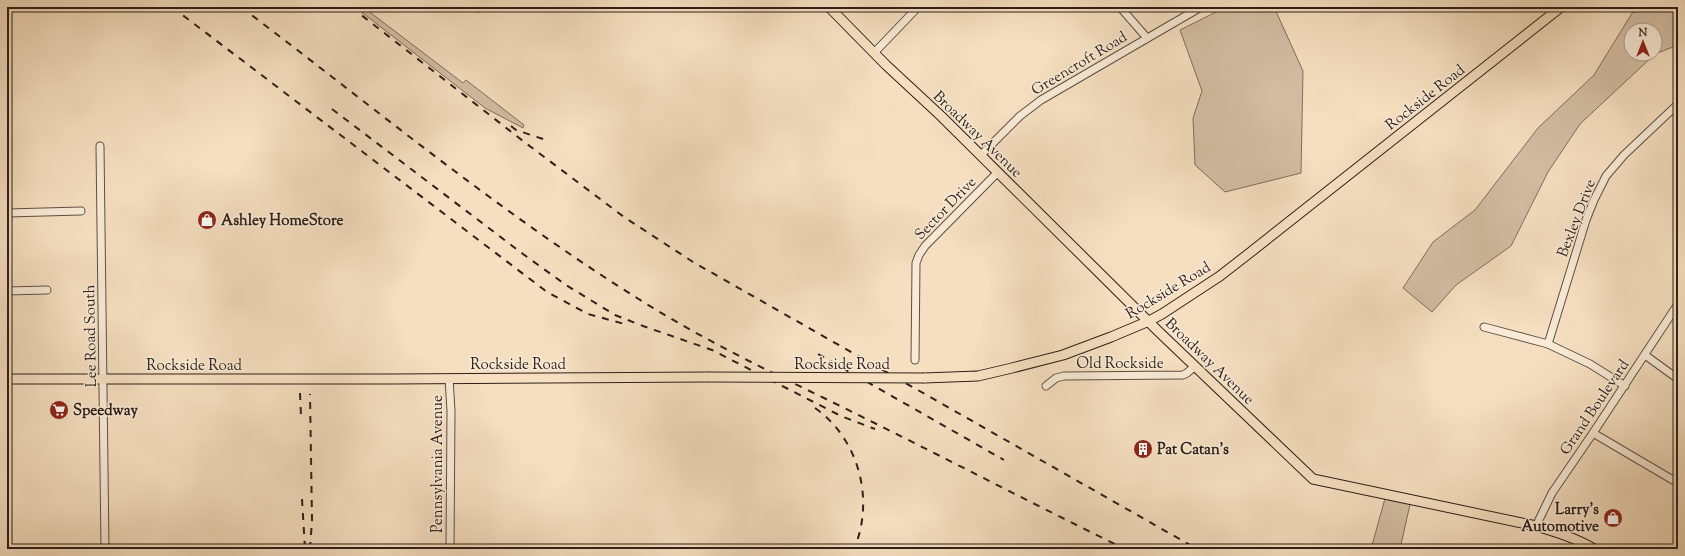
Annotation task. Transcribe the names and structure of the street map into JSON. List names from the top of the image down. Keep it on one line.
{"streets":{"main road":["Rockside Road","Broadway Avenue"],"street":["Greencroft Road","Sector Drive","Bexley Drive","Lee Road South","Old Rockside","Grand Boulevard","Pennsylvania Avenue"]},"crossings":[["Greencroft Road","Broadway Avenue"],["Rockside Road","Broadway Avenue"],["Rockside Road","Lee Road South"],["Rockside Road","Pennsylvania Avenue"],["Broadway Avenue","Sector Drive"],["Broadway Avenue","Old Rockside"],["Broadway Avenue","Grand Boulevard"]],"places":{"shop":["Ashley HomeStore","Larry's Automotive"],"supermarket":["Speedway"],"building":["Pat Catan's"]},"north":"top"}
